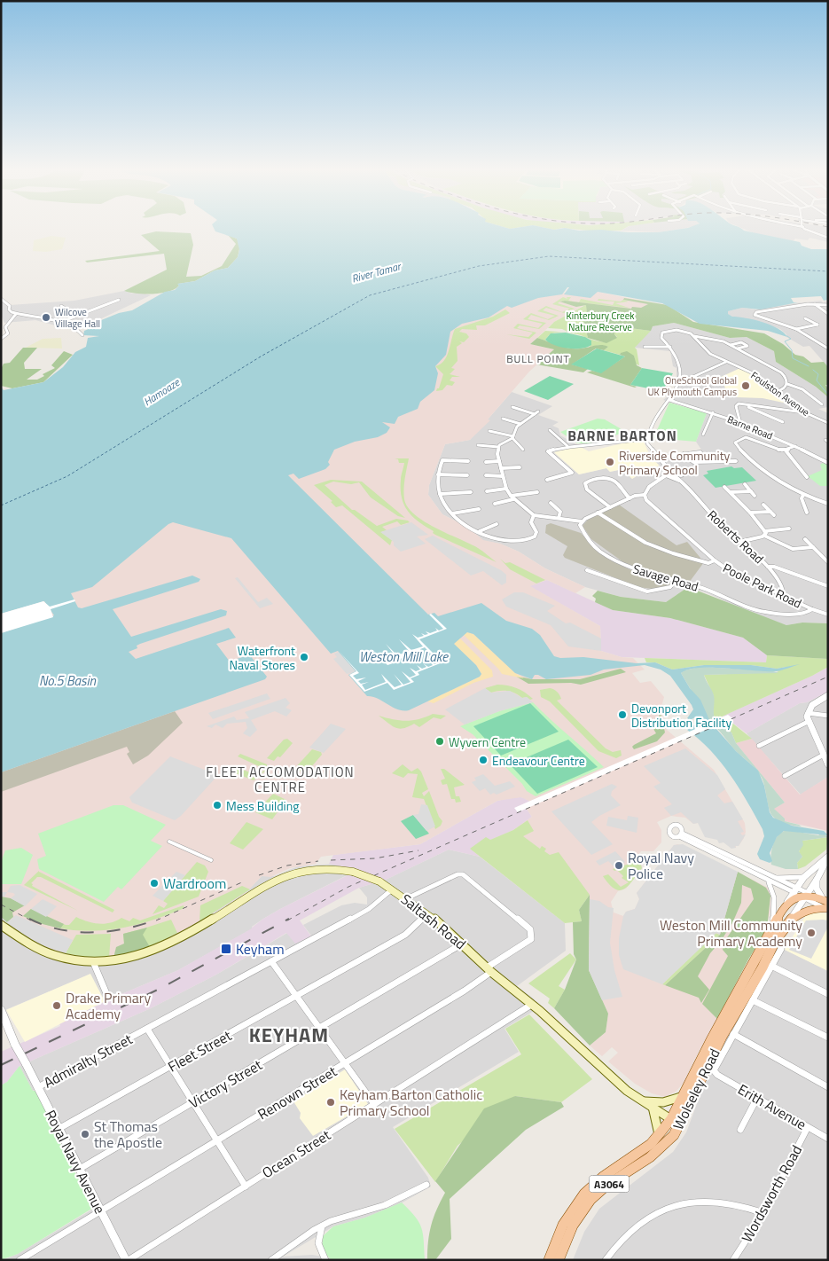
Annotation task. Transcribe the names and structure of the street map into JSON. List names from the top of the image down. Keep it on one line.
{"streets":{"main road":["Saltash Road","Wolseley Road","A3064"],"street":["Foulston Avenue","Barne Road","Roberts Road","Savage Road","Poole Park Road","Fleet Street","Admiralty Street","Victory Street","Renown Street","Erith Avenue","Ocean Street","Royal Navy Avenue","Wordsworth Road"]},"crossings":[["Roberts Road","Poole Park Road"],["Savage Road","Poole Park Road"],["Saltash Road","Fleet Street"],["Saltash Road","Admiralty Street"],["Saltash Road","Victory Street"],["Saltash Road","Wolseley Road"],["Saltash Road","Renown Street"],["Saltash Road","Ocean Street"],["Fleet Street","Royal Navy Avenue"],["Admiralty Street","Royal Navy Avenue"],["Victory Street","Royal Navy Avenue"],["Wolseley Road","Erith Avenue"],["Wolseley Road","A3064"],["Renown Street","Royal Navy Avenue"],["Erith Avenue","Wordsworth Road"],["Ocean Street","Royal Navy Avenue"]],"districts":["BULL POINT","BARNE BARTON","FLEET ACCOMODATION CENTRE","KEYHAM"],"water":["River Tamar","Hamoaze","Weston Mill Lake","No.5 Basin"],"parks":["Kinterbury Creek Nature Reserve"],"places":{"other":["Wilcove Village Hall","OneSchool Global UK Plymouth Campus","Riverside Community Primary School","Waterfront Naval Stores","Devonport Distribution Facility","Wyvern Centre","Endeavour Centre","Mess Building","Royal Navy Police","Wardroom","Weston Mill Community Primary Academy","Drake Primary Academy","Keyham Barton Catholic Primary School","St Thomas the Apostle"],"transit":["Keyham"]}}
